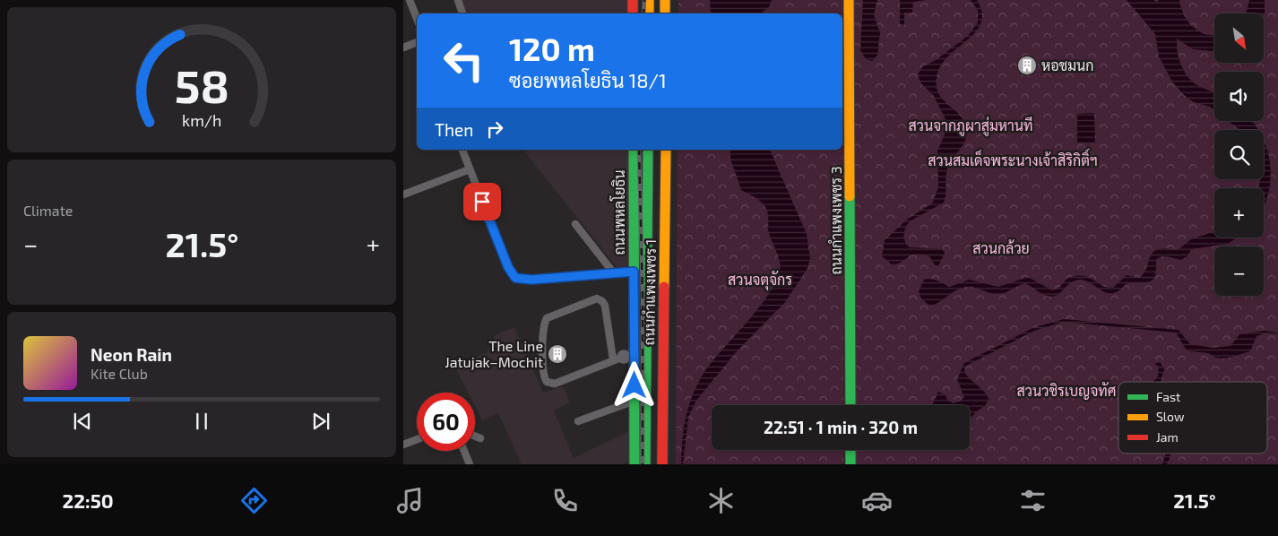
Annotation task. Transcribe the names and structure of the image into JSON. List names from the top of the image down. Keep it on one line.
{"streets":{"main road":["ถนนพหลโยธิน","ถนนกำแพงเพชร 3","ถนนกำแพงเพชร 1"]},"parks":["สวนจากภูผาสู่มหานที","สวนสมเด็จพระนางเจ้าสิริกิติ์ฯ","สวนกล้วย","สวนจตุจักร","สวนวชิรเบญจทัศ"],"places":{"building":["หอชมนก","The Line Jatujak–Mochit"]},"legend":["Fast","Slow","Jam"],"north":"bottom right","page":{"map_buttons":["+","−"],"turn":["120 m","ซอยพหลโยธิน 18/1"],"then":"Then","tile":"Climate","heat":["−","21.5°","+"],"song":["Neon Rain","Kite Club"],"limit":"60","trip":"22:51 · 1 min · 320 m","tabs":["22:50","21.5°"],"gauge":["58","km/h"]}}
